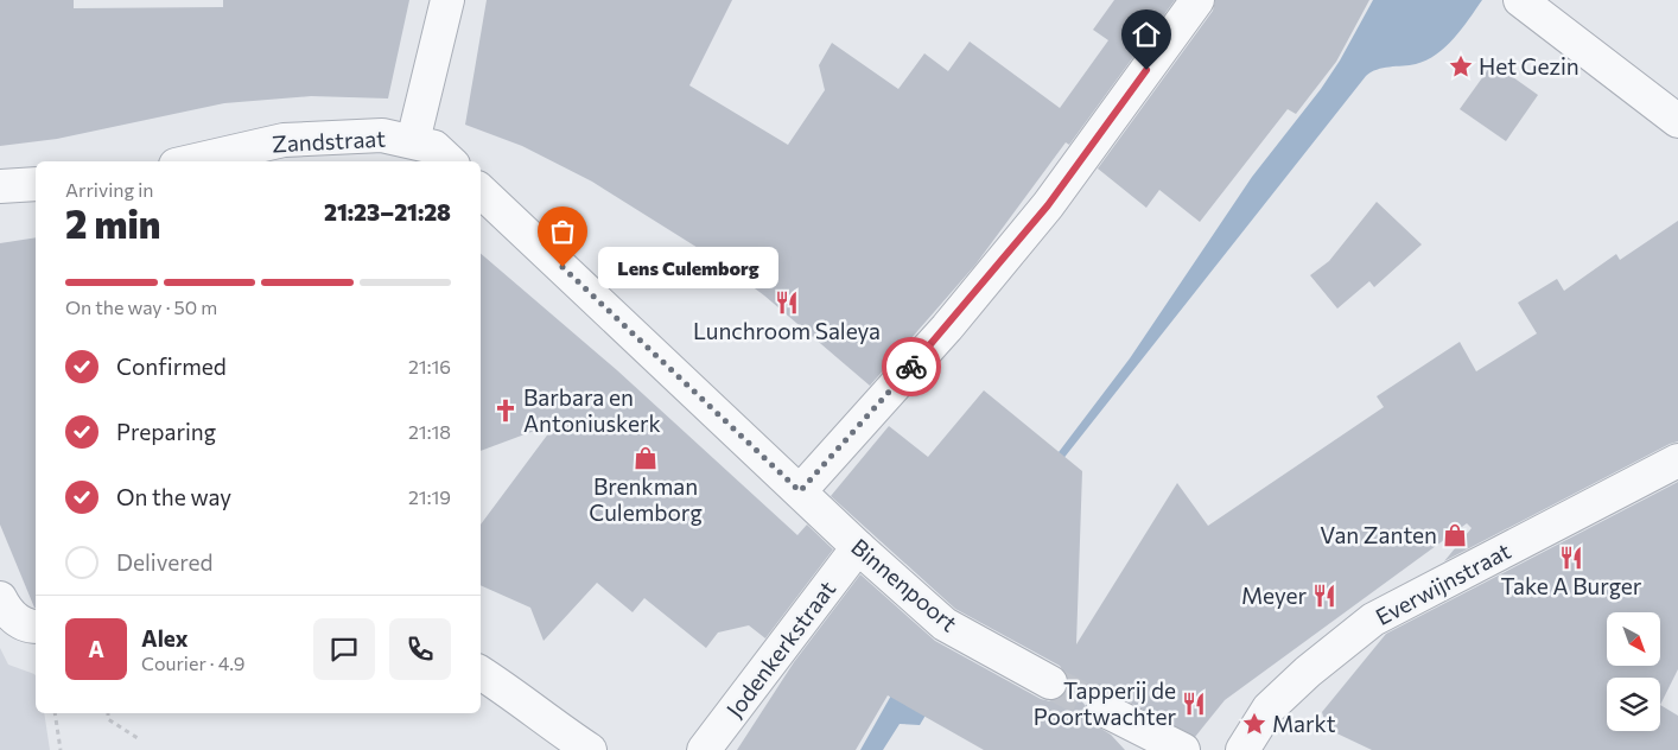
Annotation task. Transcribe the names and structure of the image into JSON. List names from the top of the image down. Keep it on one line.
{"streets":{"street":["Zandstraat","Everwijnstraat","Binnenpoort","Jodenkerkstraat"]},"crossings":[["Binnenpoort","Jodenkerkstraat"]],"places":{"place":["Het Gezin","Markt"],"other":["Lens Culemborg"],"restaurant":["Lunchroom Saleya","Take A Burger","Meyer","Tapperij de Poortwachter"],"church":["Barbara en Antoniuskerk"],"shop":["Brenkman Culemborg","Van Zanten"]},"north":"bottom right","page":{"heading":["2 min","Arriving in","21:23–21:28"],"panel":["Alex","Courier · 4.9"],"bubble":"Lens Culemborg","bar":"On the way · 50 m","list":[["Confirmed","21:16"],["Preparing","21:18"],["On the way","21:19"],"Delivered"],"round":"A"}}
